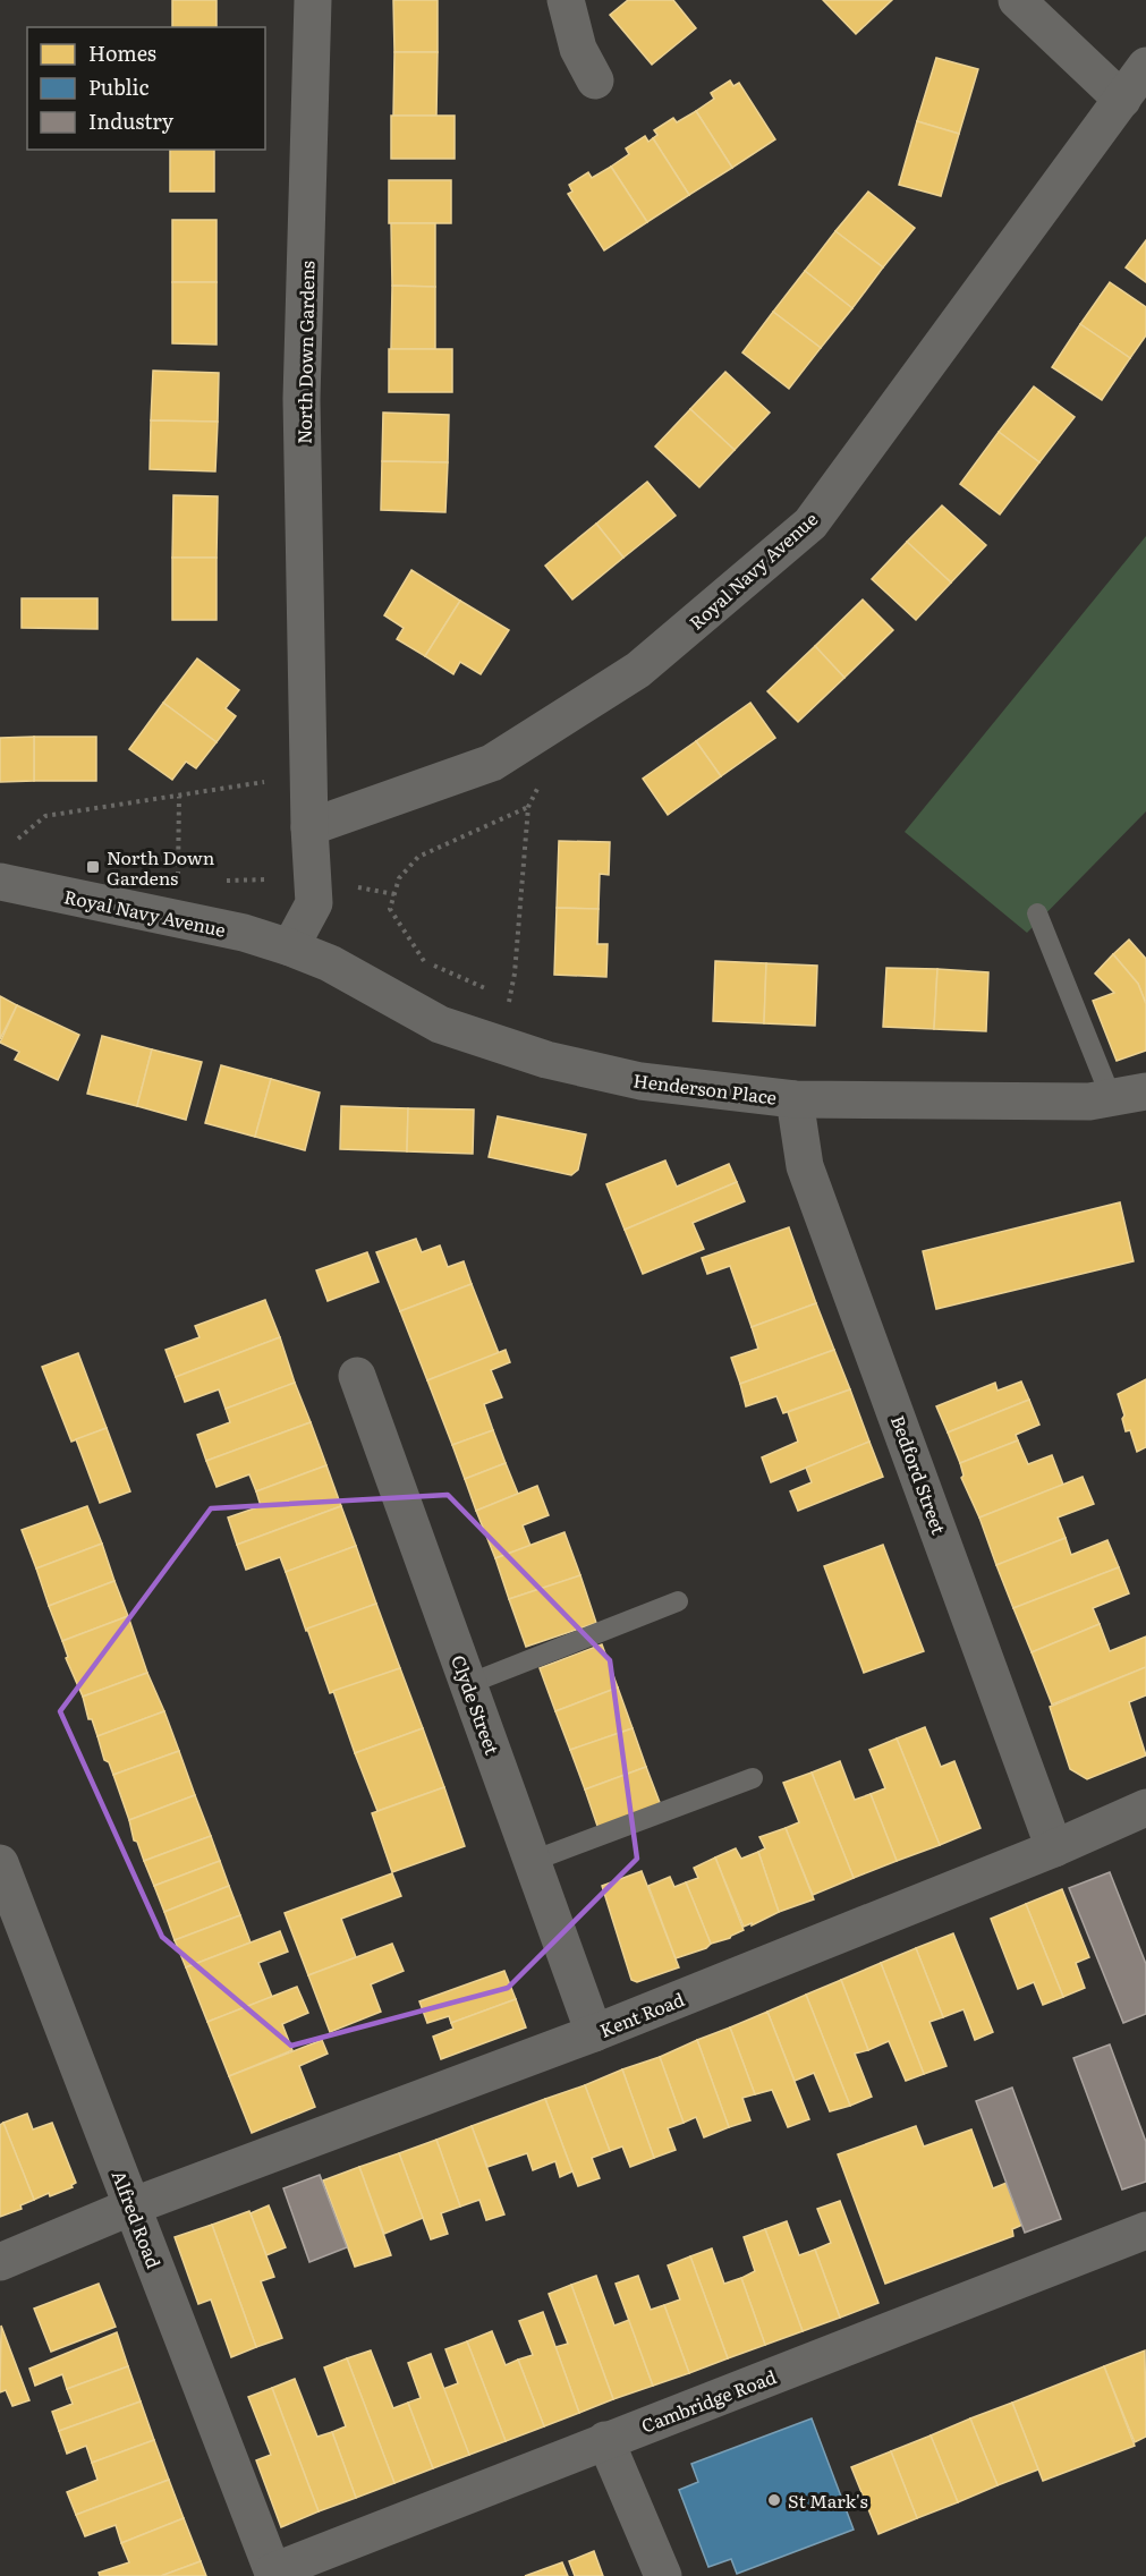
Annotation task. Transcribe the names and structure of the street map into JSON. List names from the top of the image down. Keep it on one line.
{"streets":{"street":["North Down Gardens","Royal Navy Avenue","Henderson Place","Bedford Street","Clyde Street","Kent Road","Alfred Road","Cambridge Road"]},"crossings":[["North Down Gardens","Royal Navy Avenue"],["North Down Gardens","Henderson Place"],["Royal Navy Avenue","Henderson Place"],["Henderson Place","Bedford Street"],["Bedford Street","Kent Road"],["Clyde Street","Kent Road"],["Kent Road","Alfred Road"],["Alfred Road","Cambridge Road"]],"places":{"transit":["North Down Gardens"],"other":["St Mark's"]},"legend":["Homes","Public","Industry"]}
